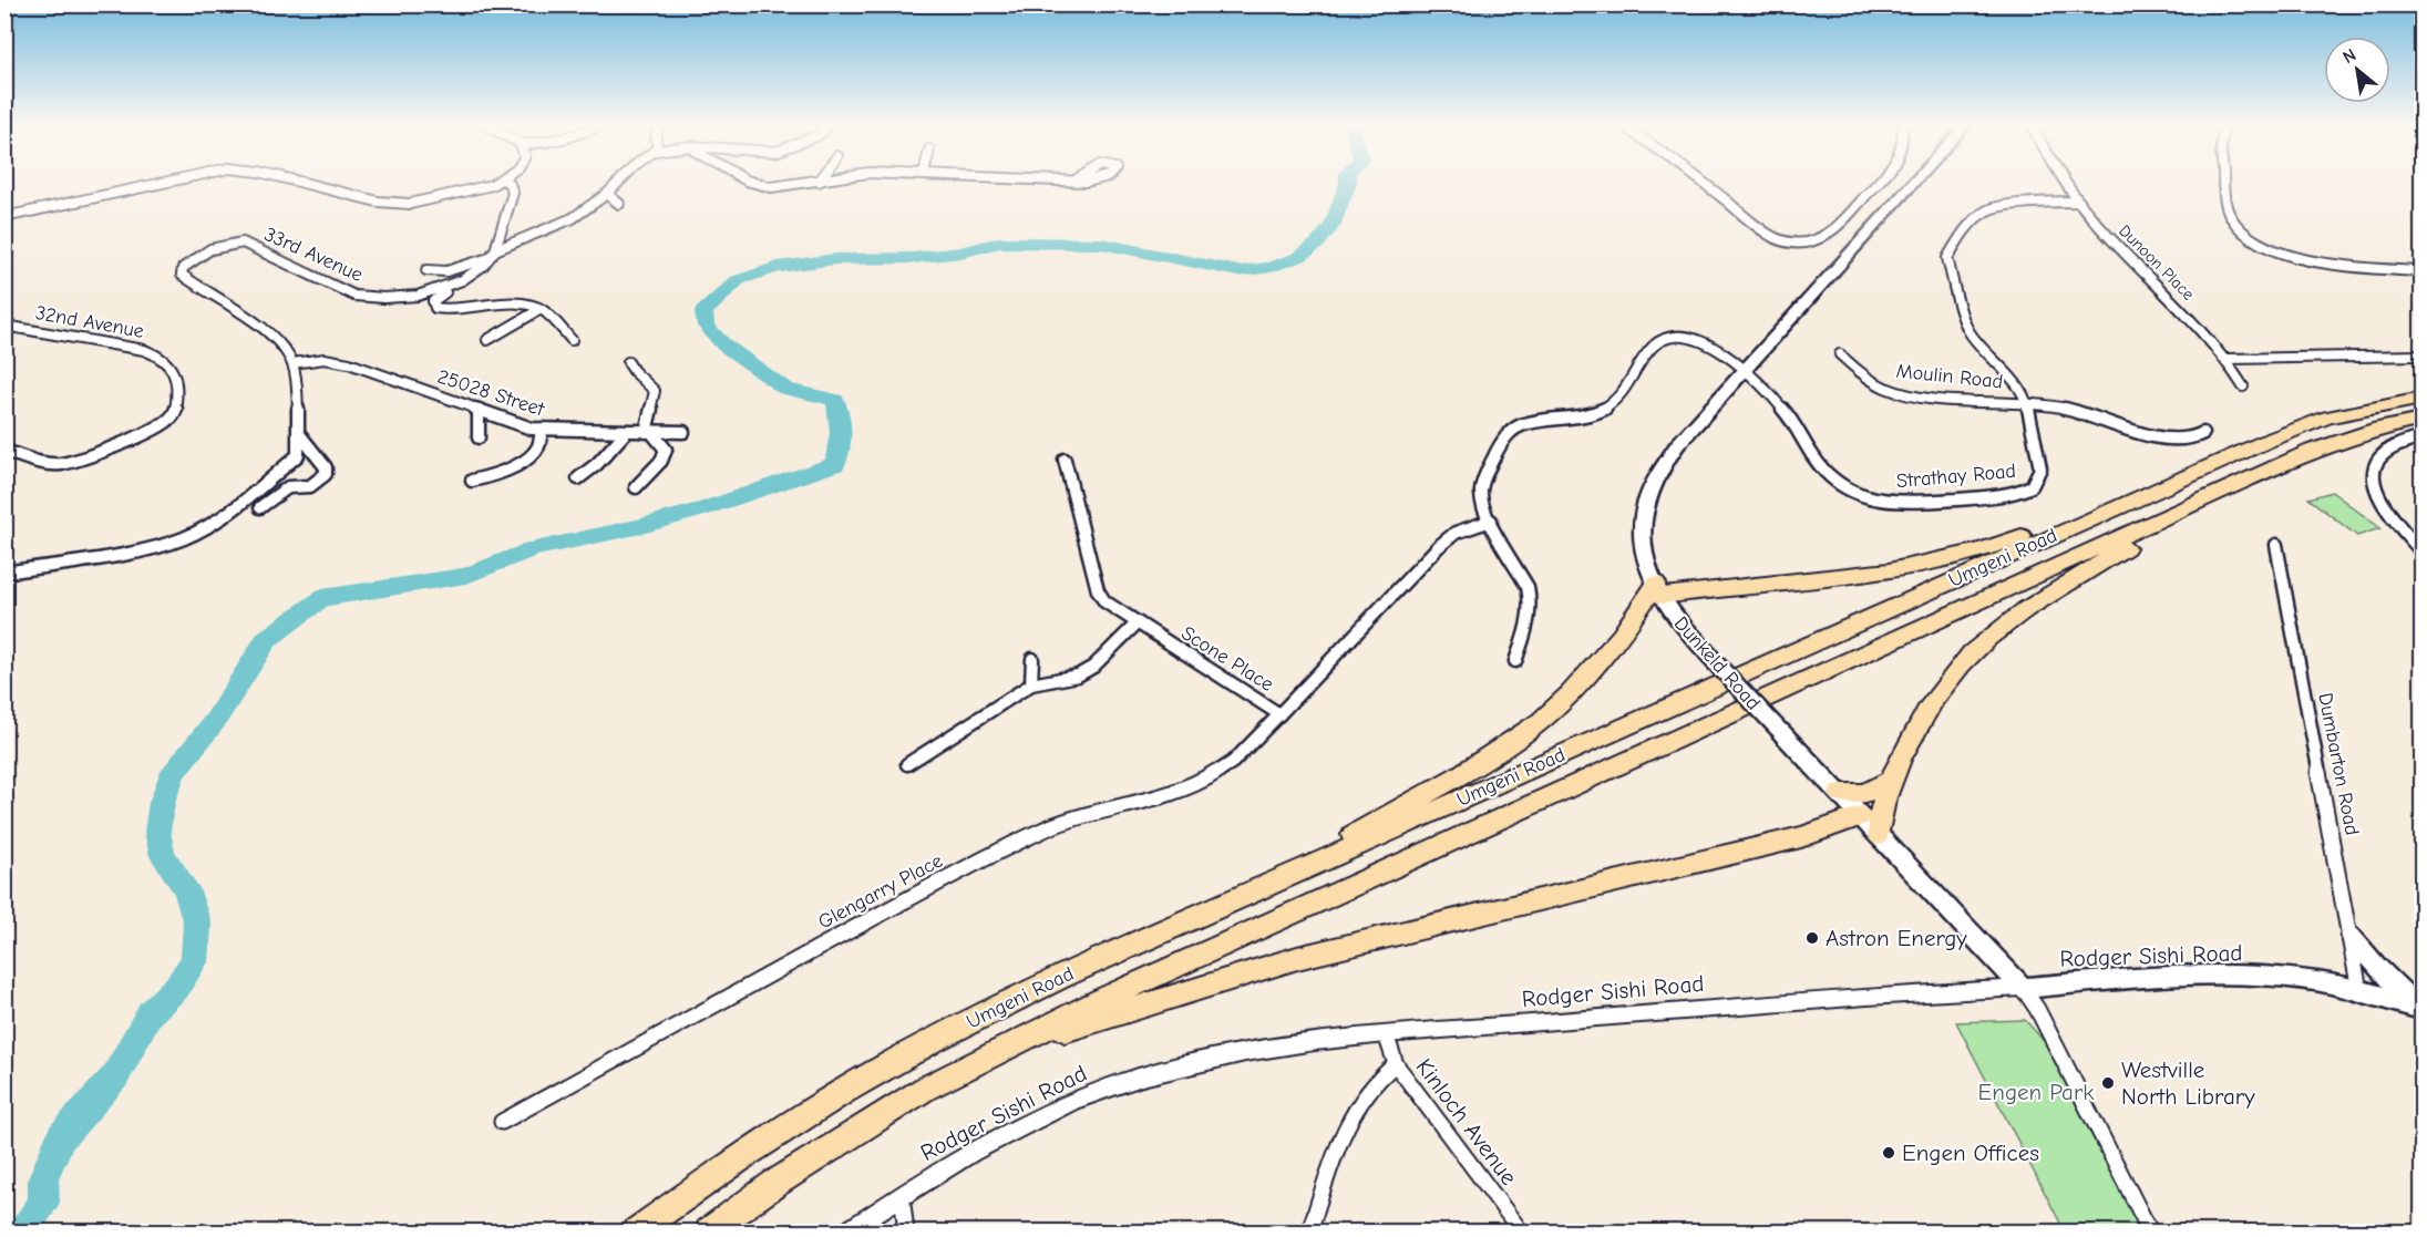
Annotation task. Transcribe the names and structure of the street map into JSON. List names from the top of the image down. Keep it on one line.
{"streets":{"highway":["Umgeni Road"],"main road":["Dunkeld Road","Rodger Sishi Road"],"street":["33rd Avenue","Dunoon Place","32nd Avenue","Moulin Road","25028 Street","Strathay Road","Scone Place","Dumbarton Road","Glengarry Place","Kinloch Avenue"]},"crossings":[["33rd Avenue","25028 Street"],["Dunoon Place","Strathay Road"],["Moulin Road","Strathay Road"],["Strathay Road","Scone Place"],["Strathay Road","Dunkeld Road"],["Scone Place","Glengarry Place"],["Dunkeld Road","Rodger Sishi Road"],["Dumbarton Road","Rodger Sishi Road"],["Rodger Sishi Road","Kinloch Avenue"]],"parks":["Engen Park"],"places":["Astron Energy","Westville North Library","Engen Offices"],"north":"top left"}
